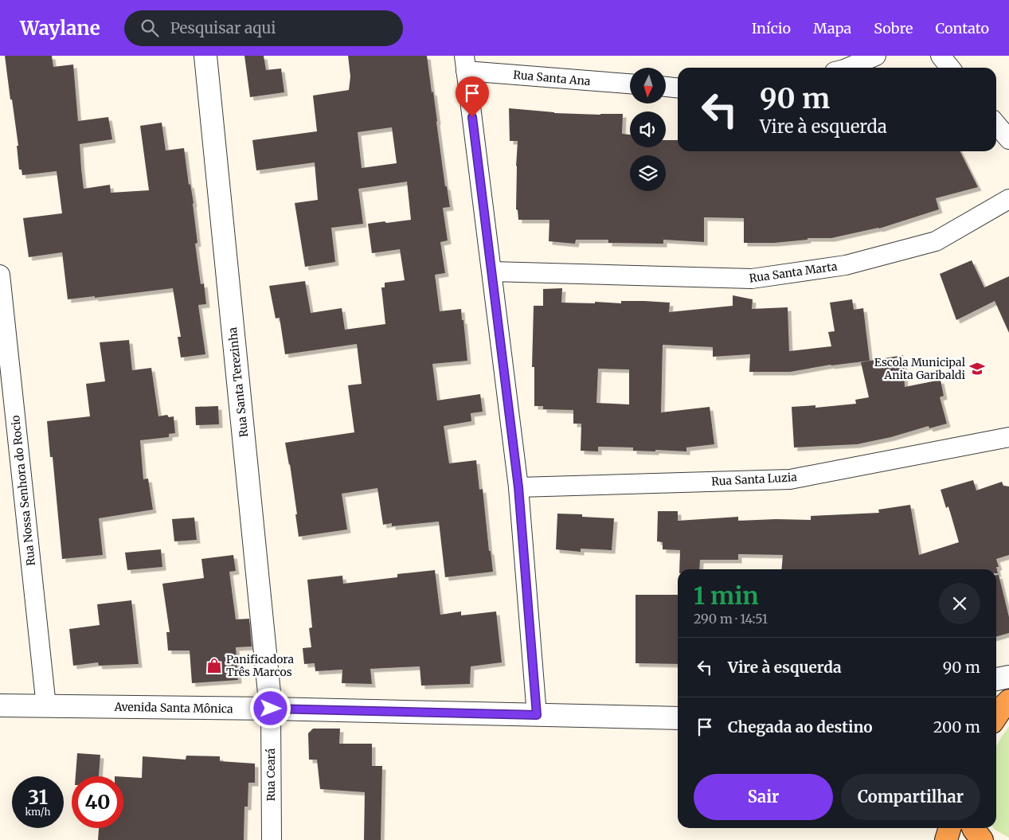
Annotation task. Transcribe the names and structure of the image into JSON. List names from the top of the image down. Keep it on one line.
{"streets":{"street":["Rua Santa Ana","Rua Santa Marta","Rua Santa Terezinha","Rua Santa Luzia","Rua Nossa Senhora do Rocio","Avenida Santa Mônica","Rua Ceará"]},"crossings":[["Rua Santa Terezinha","Avenida Santa Mônica"],["Rua Santa Terezinha","Rua Ceará"],["Rua Nossa Senhora do Rocio","Avenida Santa Mônica"],["Avenida Santa Mônica","Rua Ceará"]],"places":{"school or university":["Escola Municipal Anita Garibaldi"],"shop":["Panificadora Três Marcos"]},"north":"bottom","page":{"header":"Waylane","search":"Pesquisar aqui","nav":["Início","Mapa","Sobre","Contato"],"turn":["90 m","Vire à esquerda"],"heading":["1 min","290 m · 14:51"],"list":[{"name":"Vire à esquerda","value":"90 m"},{"name":"Chegada ao destino","value":"200 m"}],"buttons":["Sair","Compartilhar"],"speed":"31 km/h","limit":"40"}}
